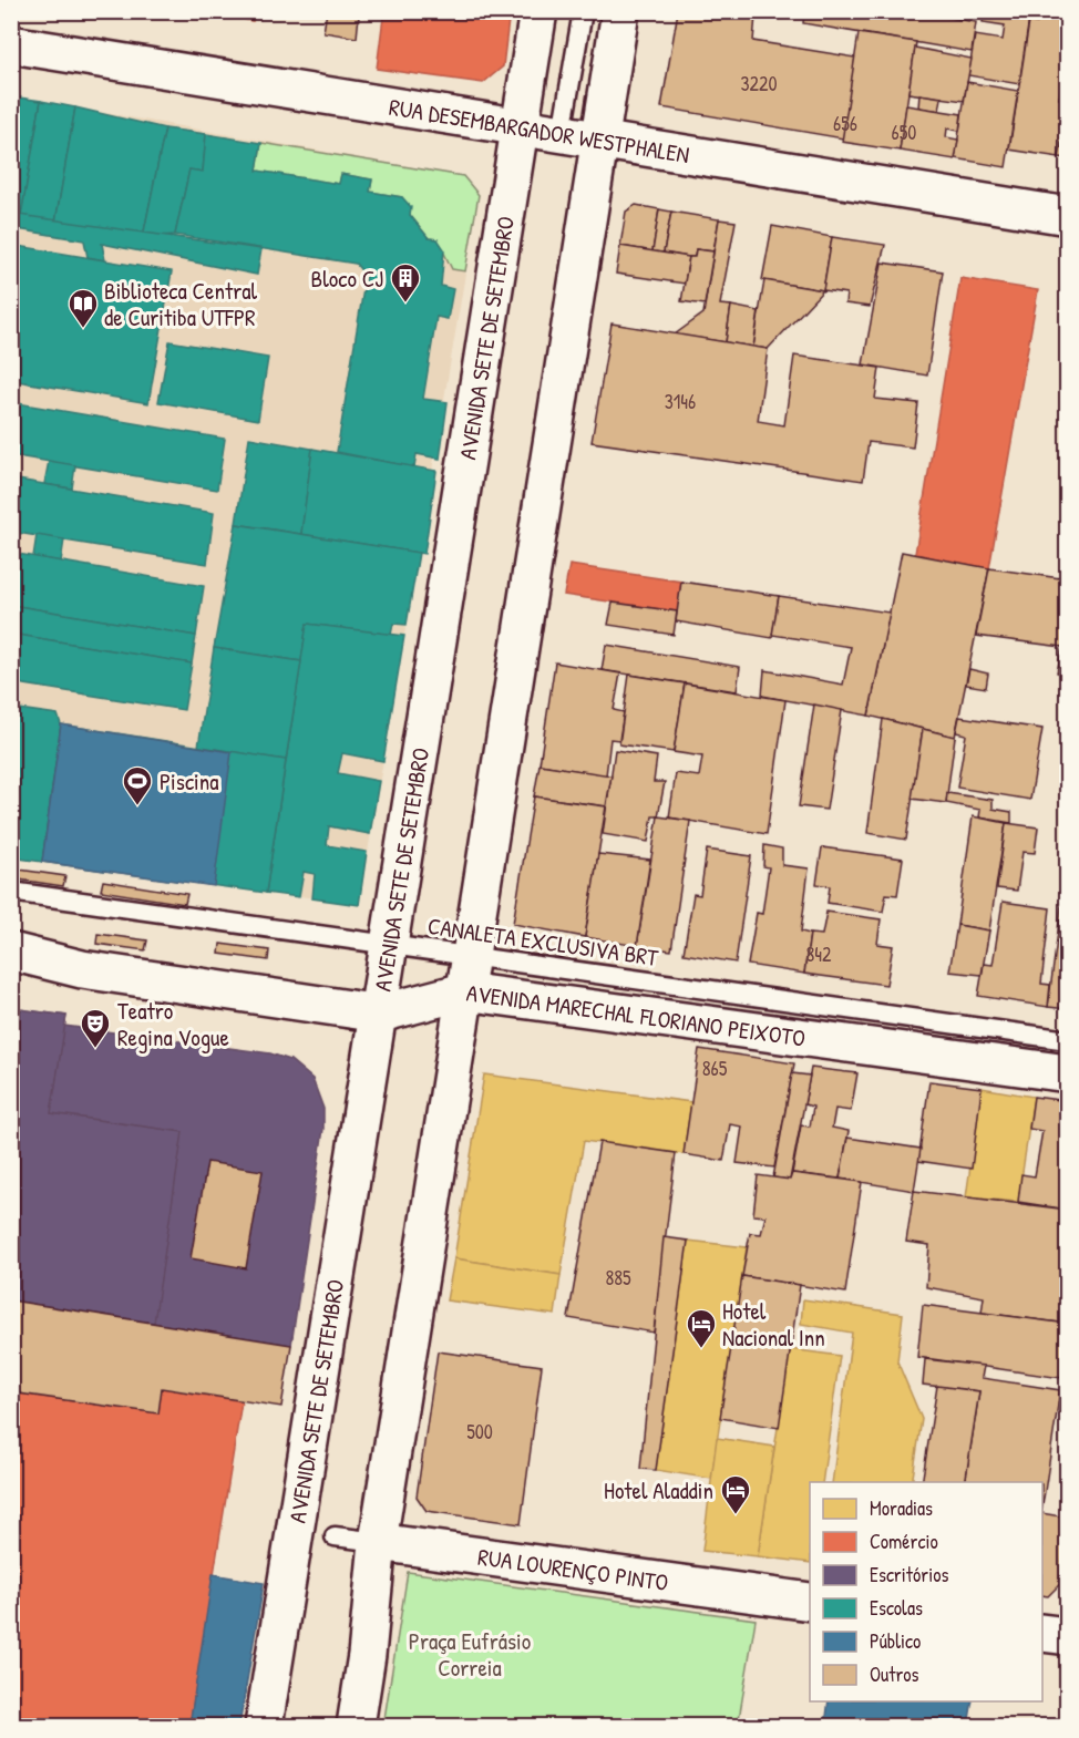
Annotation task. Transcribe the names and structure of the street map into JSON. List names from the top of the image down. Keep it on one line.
{"streets":{"main road":["RUA DESEMBARGADOR WESTPHALEN","AVENIDA SETE DE SETEMBRO","AVENIDA MARECHAL FLORIANO PEIXOTO","RUA LOURENÇO PINTO"],"lane":["CANALETA EXCLUSIVA BRT"]},"crossings":[["RUA DESEMBARGADOR WESTPHALEN","AVENIDA SETE DE SETEMBRO"],["AVENIDA SETE DE SETEMBRO","CANALETA EXCLUSIVA BRT"],["AVENIDA SETE DE SETEMBRO","AVENIDA MARECHAL FLORIANO PEIXOTO"],["CANALETA EXCLUSIVA BRT","AVENIDA MARECHAL FLORIANO PEIXOTO"]],"parks":["Praça Eufrásio Correia"],"places":{"building":["Bloco CJ"],"library":["Biblioteca Central de Curitiba UTFPR"],"sports":["Piscina"],"theatre":["Teatro Regina Vogue"],"hotel":["Hotel Nacional Inn","Hotel Aladdin"]},"house_numbers":["3220","656","650","3146","842","865","885","500"],"legend":["Moradias","Comércio","Escritórios","Escolas","Público","Outros"]}
